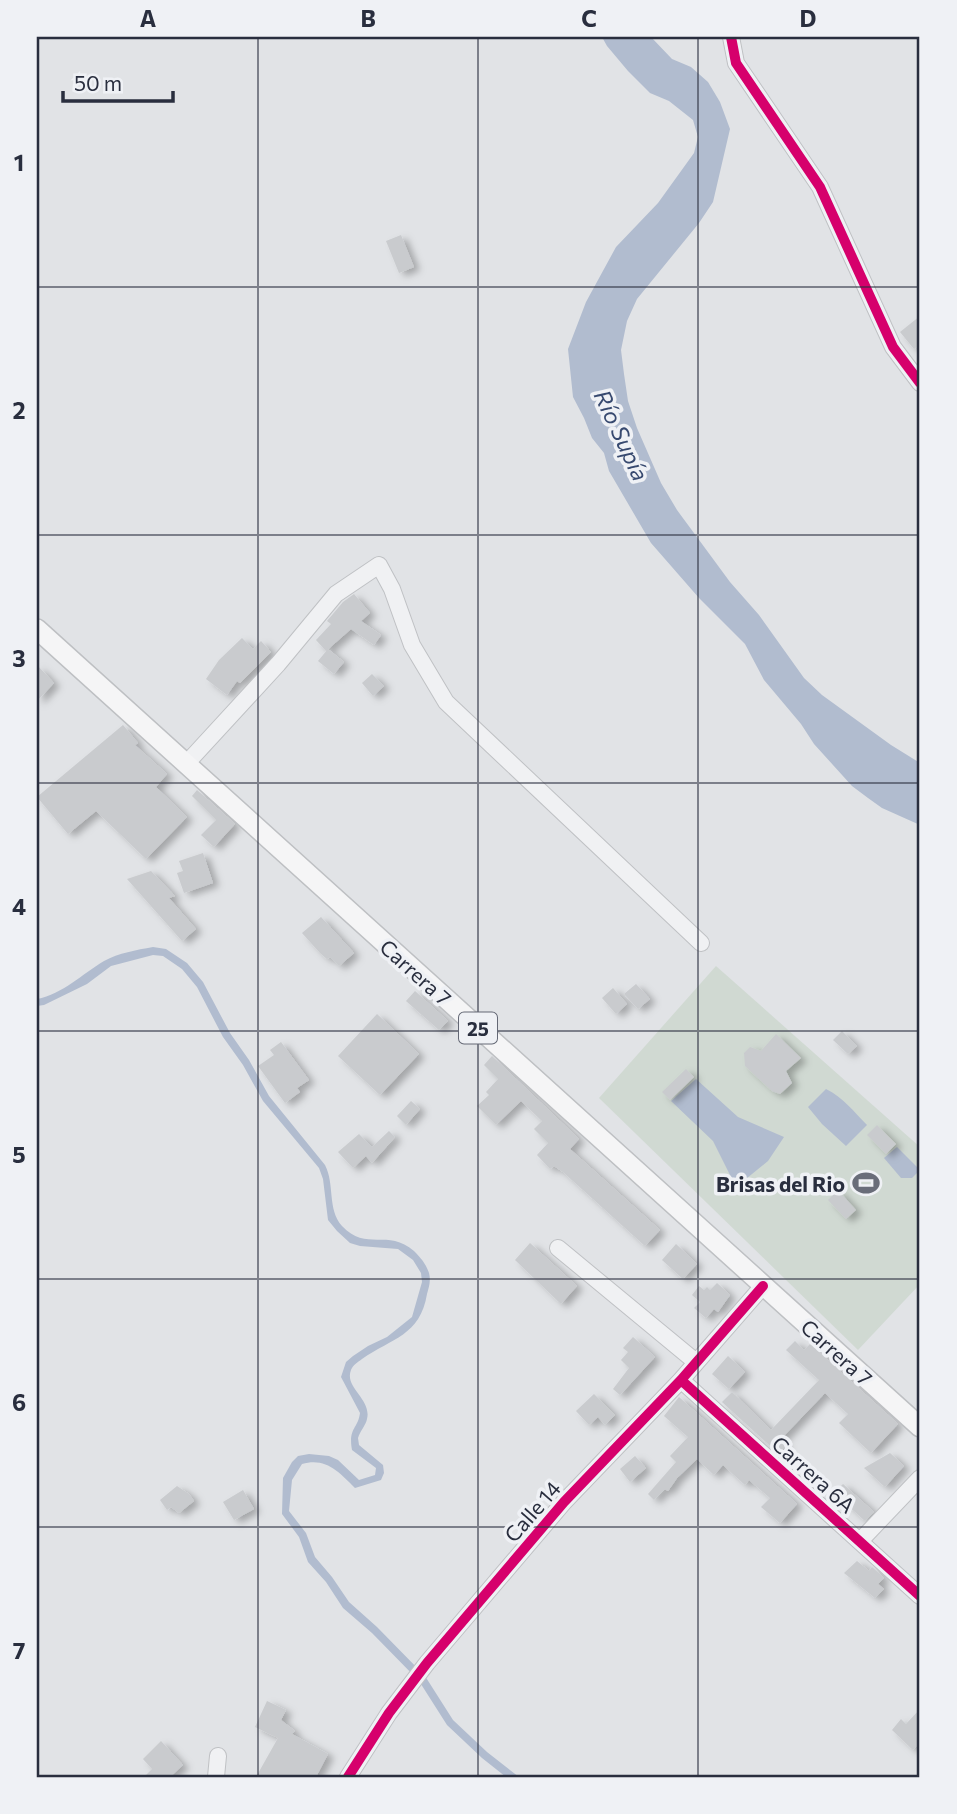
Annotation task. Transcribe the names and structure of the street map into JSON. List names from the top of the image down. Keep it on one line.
{"streets":{"main road":["Carrera 7","25"],"street":["Carrera 6A","Calle 14"]},"crossings":[["Carrera 7","Calle 14"],["Carrera 6A","Calle 14"]],"water":["Río Supía"],"places":{"sports":["Brisas del Rio"]},"scale_bar":"50 m","grid":{"columns":["A","B","C","D"],"rows":["1","2","3","4","5","6","7"]}}
